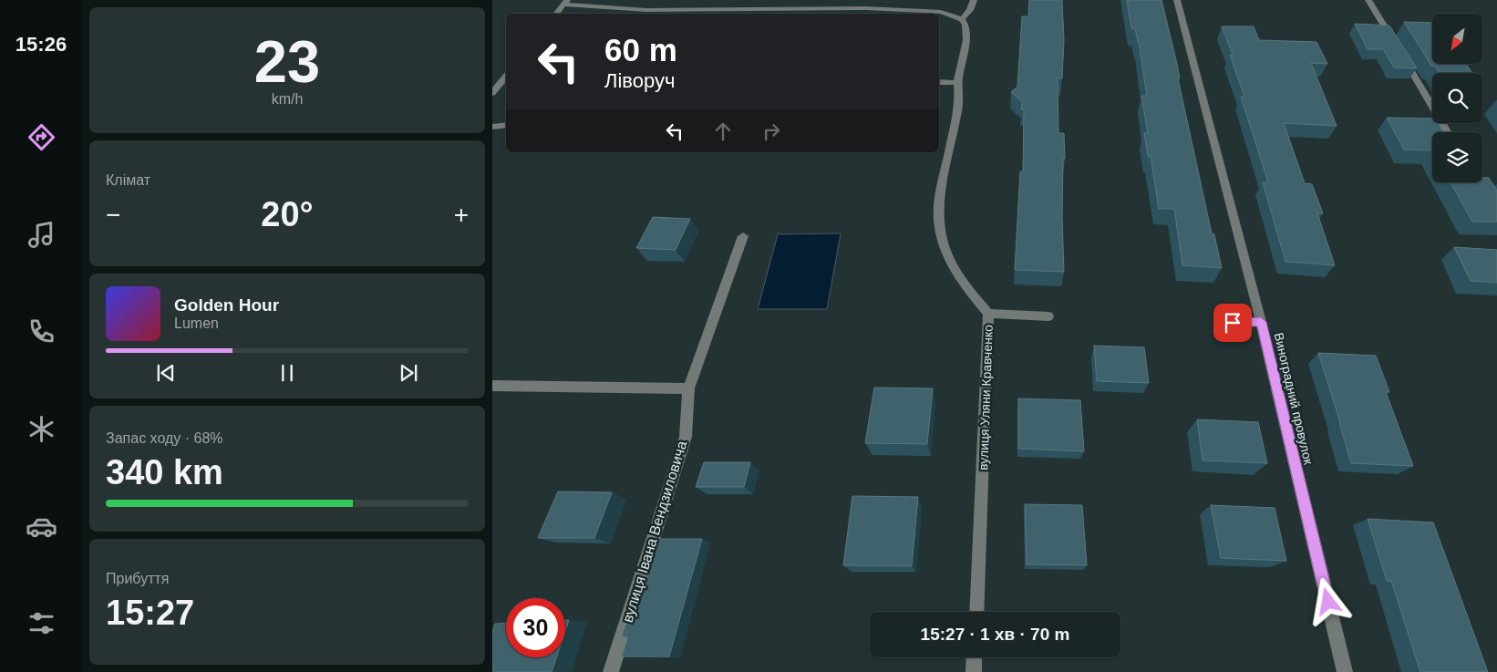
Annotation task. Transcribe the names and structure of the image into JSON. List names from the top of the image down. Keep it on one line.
{"streets":{"street":["вулиця Уляни Кравченко","Виноградний провулок","вулиця Івана Вендзиловича"]},"north":"bottom left","page":{"tabs":"15:26","tile":[["23","km/h"],"Клімат",["Запас ходу · 68%","340 km"],["Прибуття","15:27"]],"turn":["60 m","Ліворуч"],"heat":["−","20°","+"],"song":["Golden Hour","Lumen"],"limit":"30","trip":"15:27 · 1 хв · 70 m"}}
